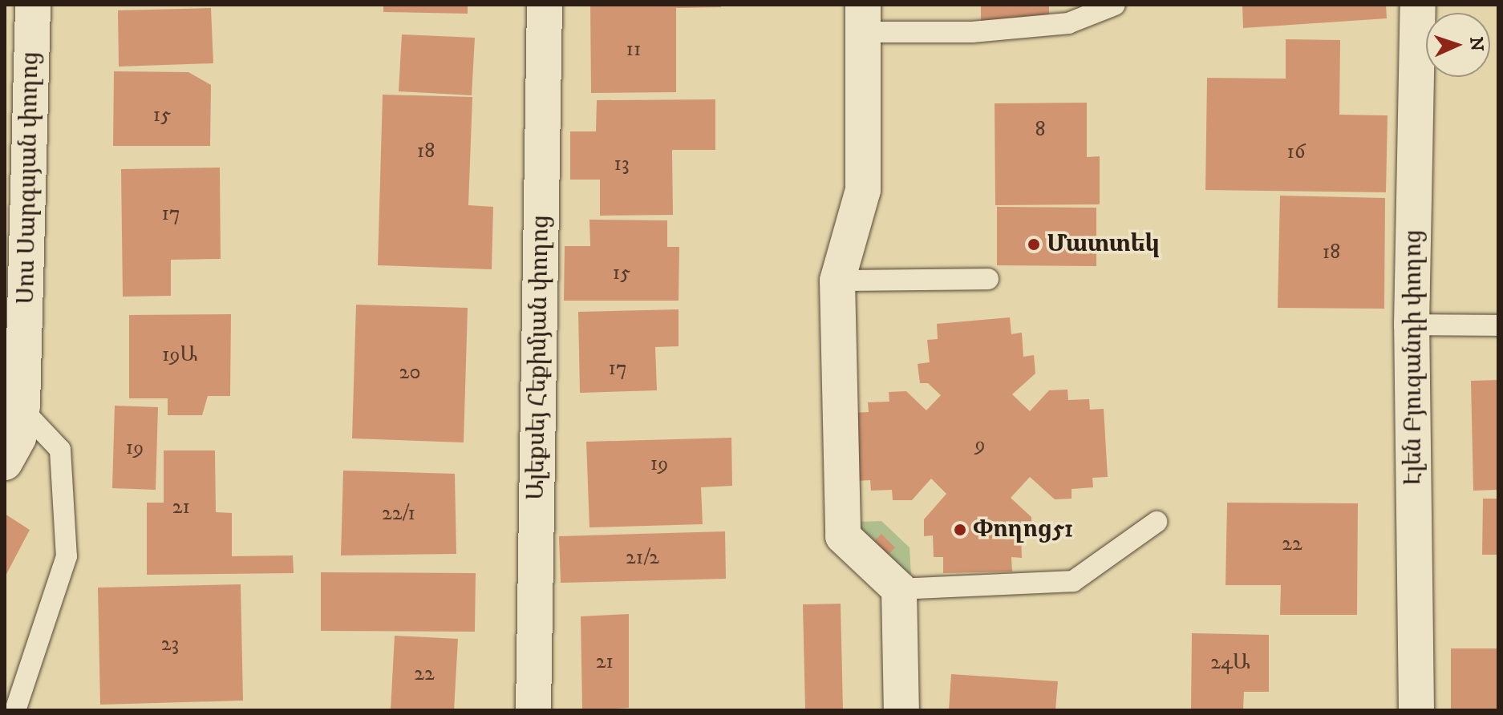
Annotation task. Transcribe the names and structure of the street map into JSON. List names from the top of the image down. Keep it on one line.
{"streets":{"street":["Սոս Սարգսյան փողոց","Ալեքսեյ Հեքիմյան փողոց","Էլեն Բյուզանդի փողոց"]},"places":["Մատտեկ","Փողոց51"],"house_numbers":["11","15","8","18","16","13","17","18","15","19Ա","17","20","9","19","19","21","22/1","22","21/2","23","21","24Ա","22"],"north":"right"}
